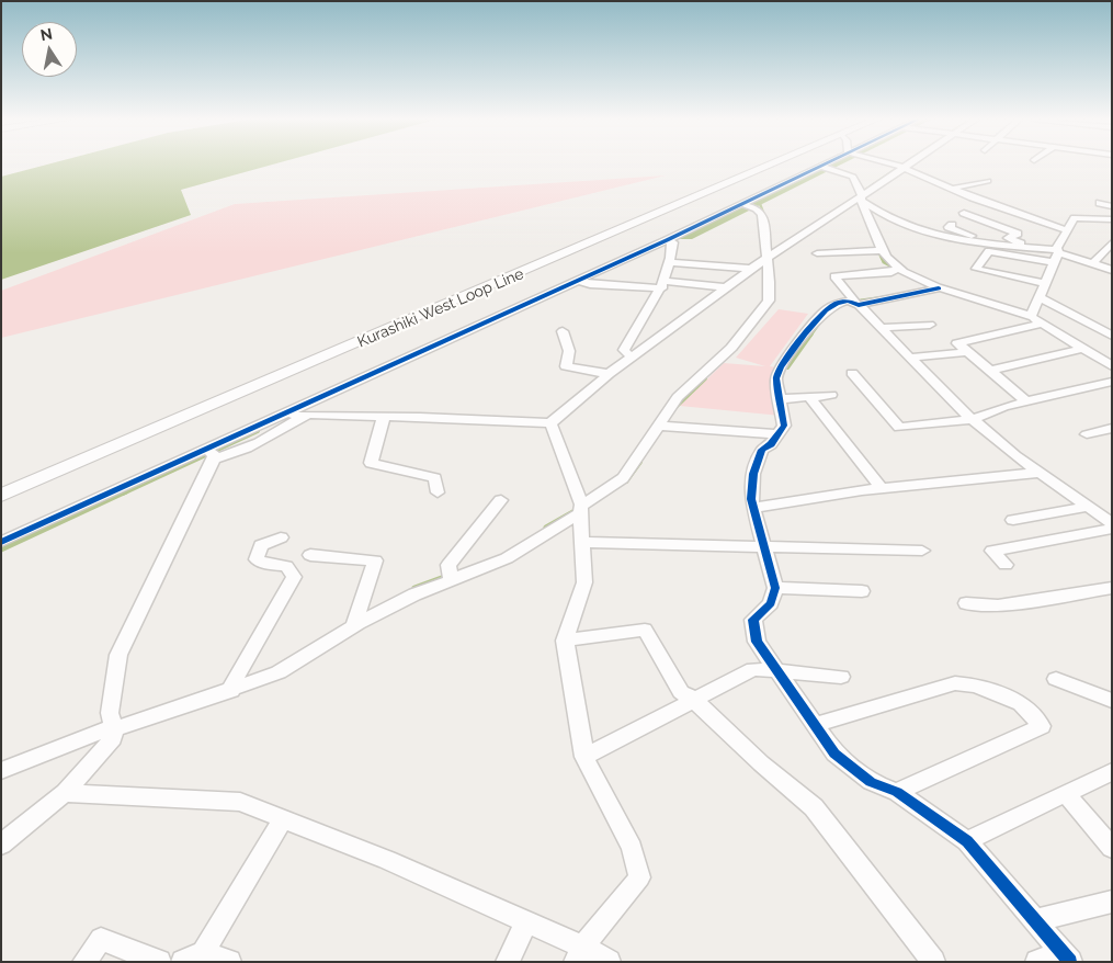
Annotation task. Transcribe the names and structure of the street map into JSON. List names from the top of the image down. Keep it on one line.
{"streets":{"main road":["Kurashiki West Loop Line"]},"north":"top"}
